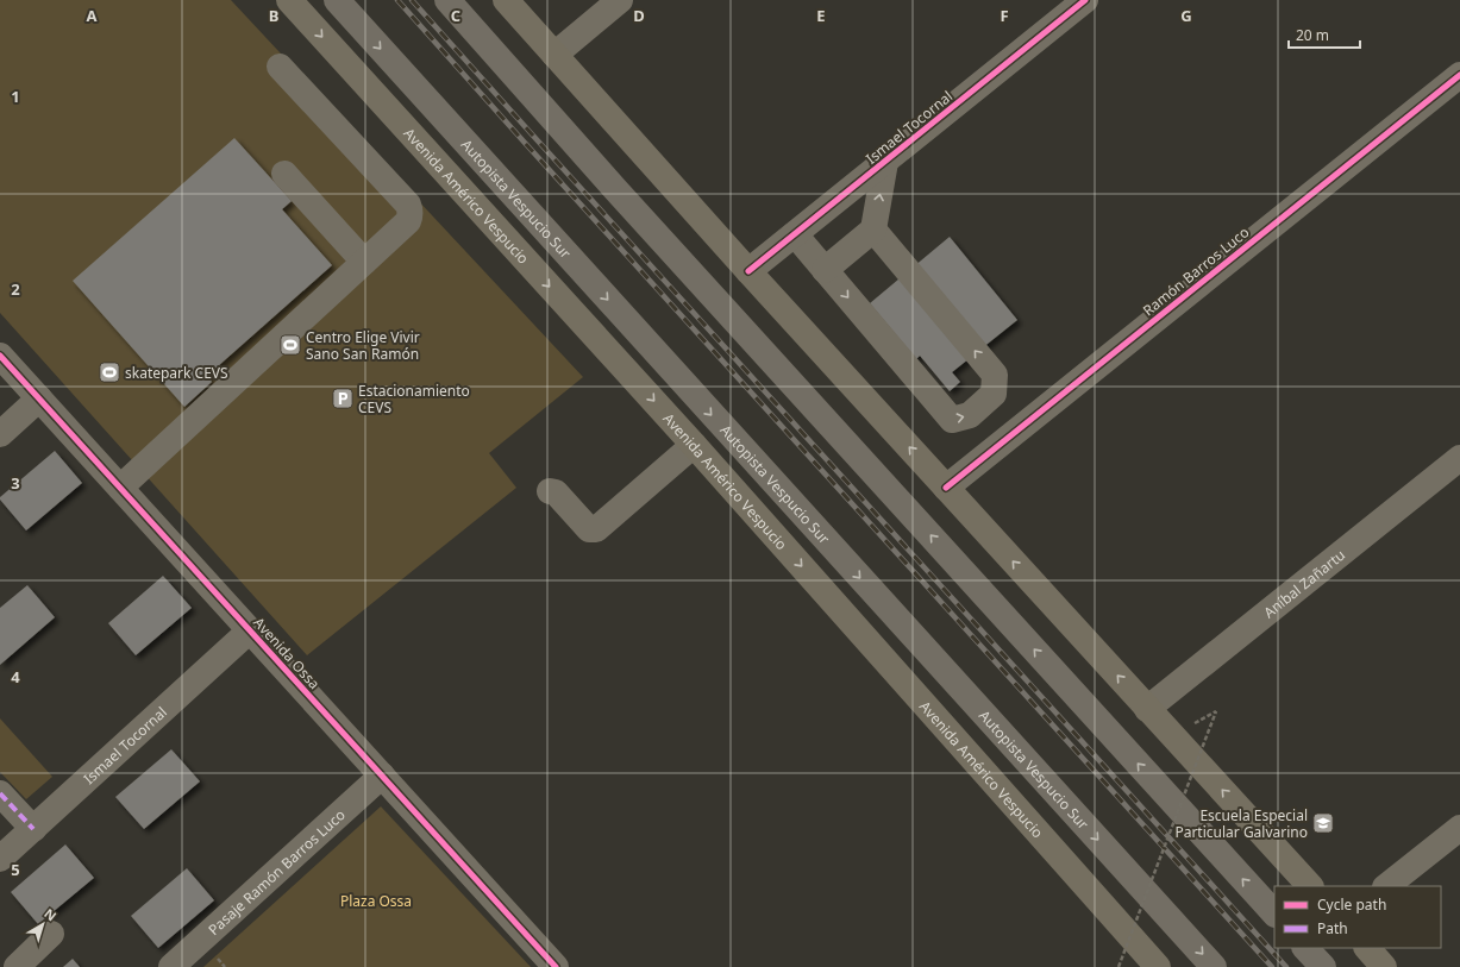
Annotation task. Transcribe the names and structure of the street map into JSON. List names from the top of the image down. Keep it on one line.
{"streets":{"highway":["Autopista Vespucio Sur"],"main road":["Avenida Américo Vespucio"],"street":["Ismael Tocornal","Ramón Barros Luco","Aníbal Zañartu","Avenida Ossa","Pasaje Ramón Barros Luco"]},"crossings":[["Ismael Tocornal","Avenida Ossa"],["Avenida Ossa","Pasaje Ramón Barros Luco"]],"parks":["Plaza Ossa"],"places":{"sports":["Centro Elige Vivir Sano San Ramón","skatepark CEVS"],"parking":["Estacionamiento CEVS"],"school or university":["Escuela Especial Particular Galvarino"]},"legend":["Cycle path","Path"],"scale_bar":"20 m","north":"top right","grid":{"columns":["A","B","C","D","E","F","G"],"rows":["1","2","3","4","5"]}}
